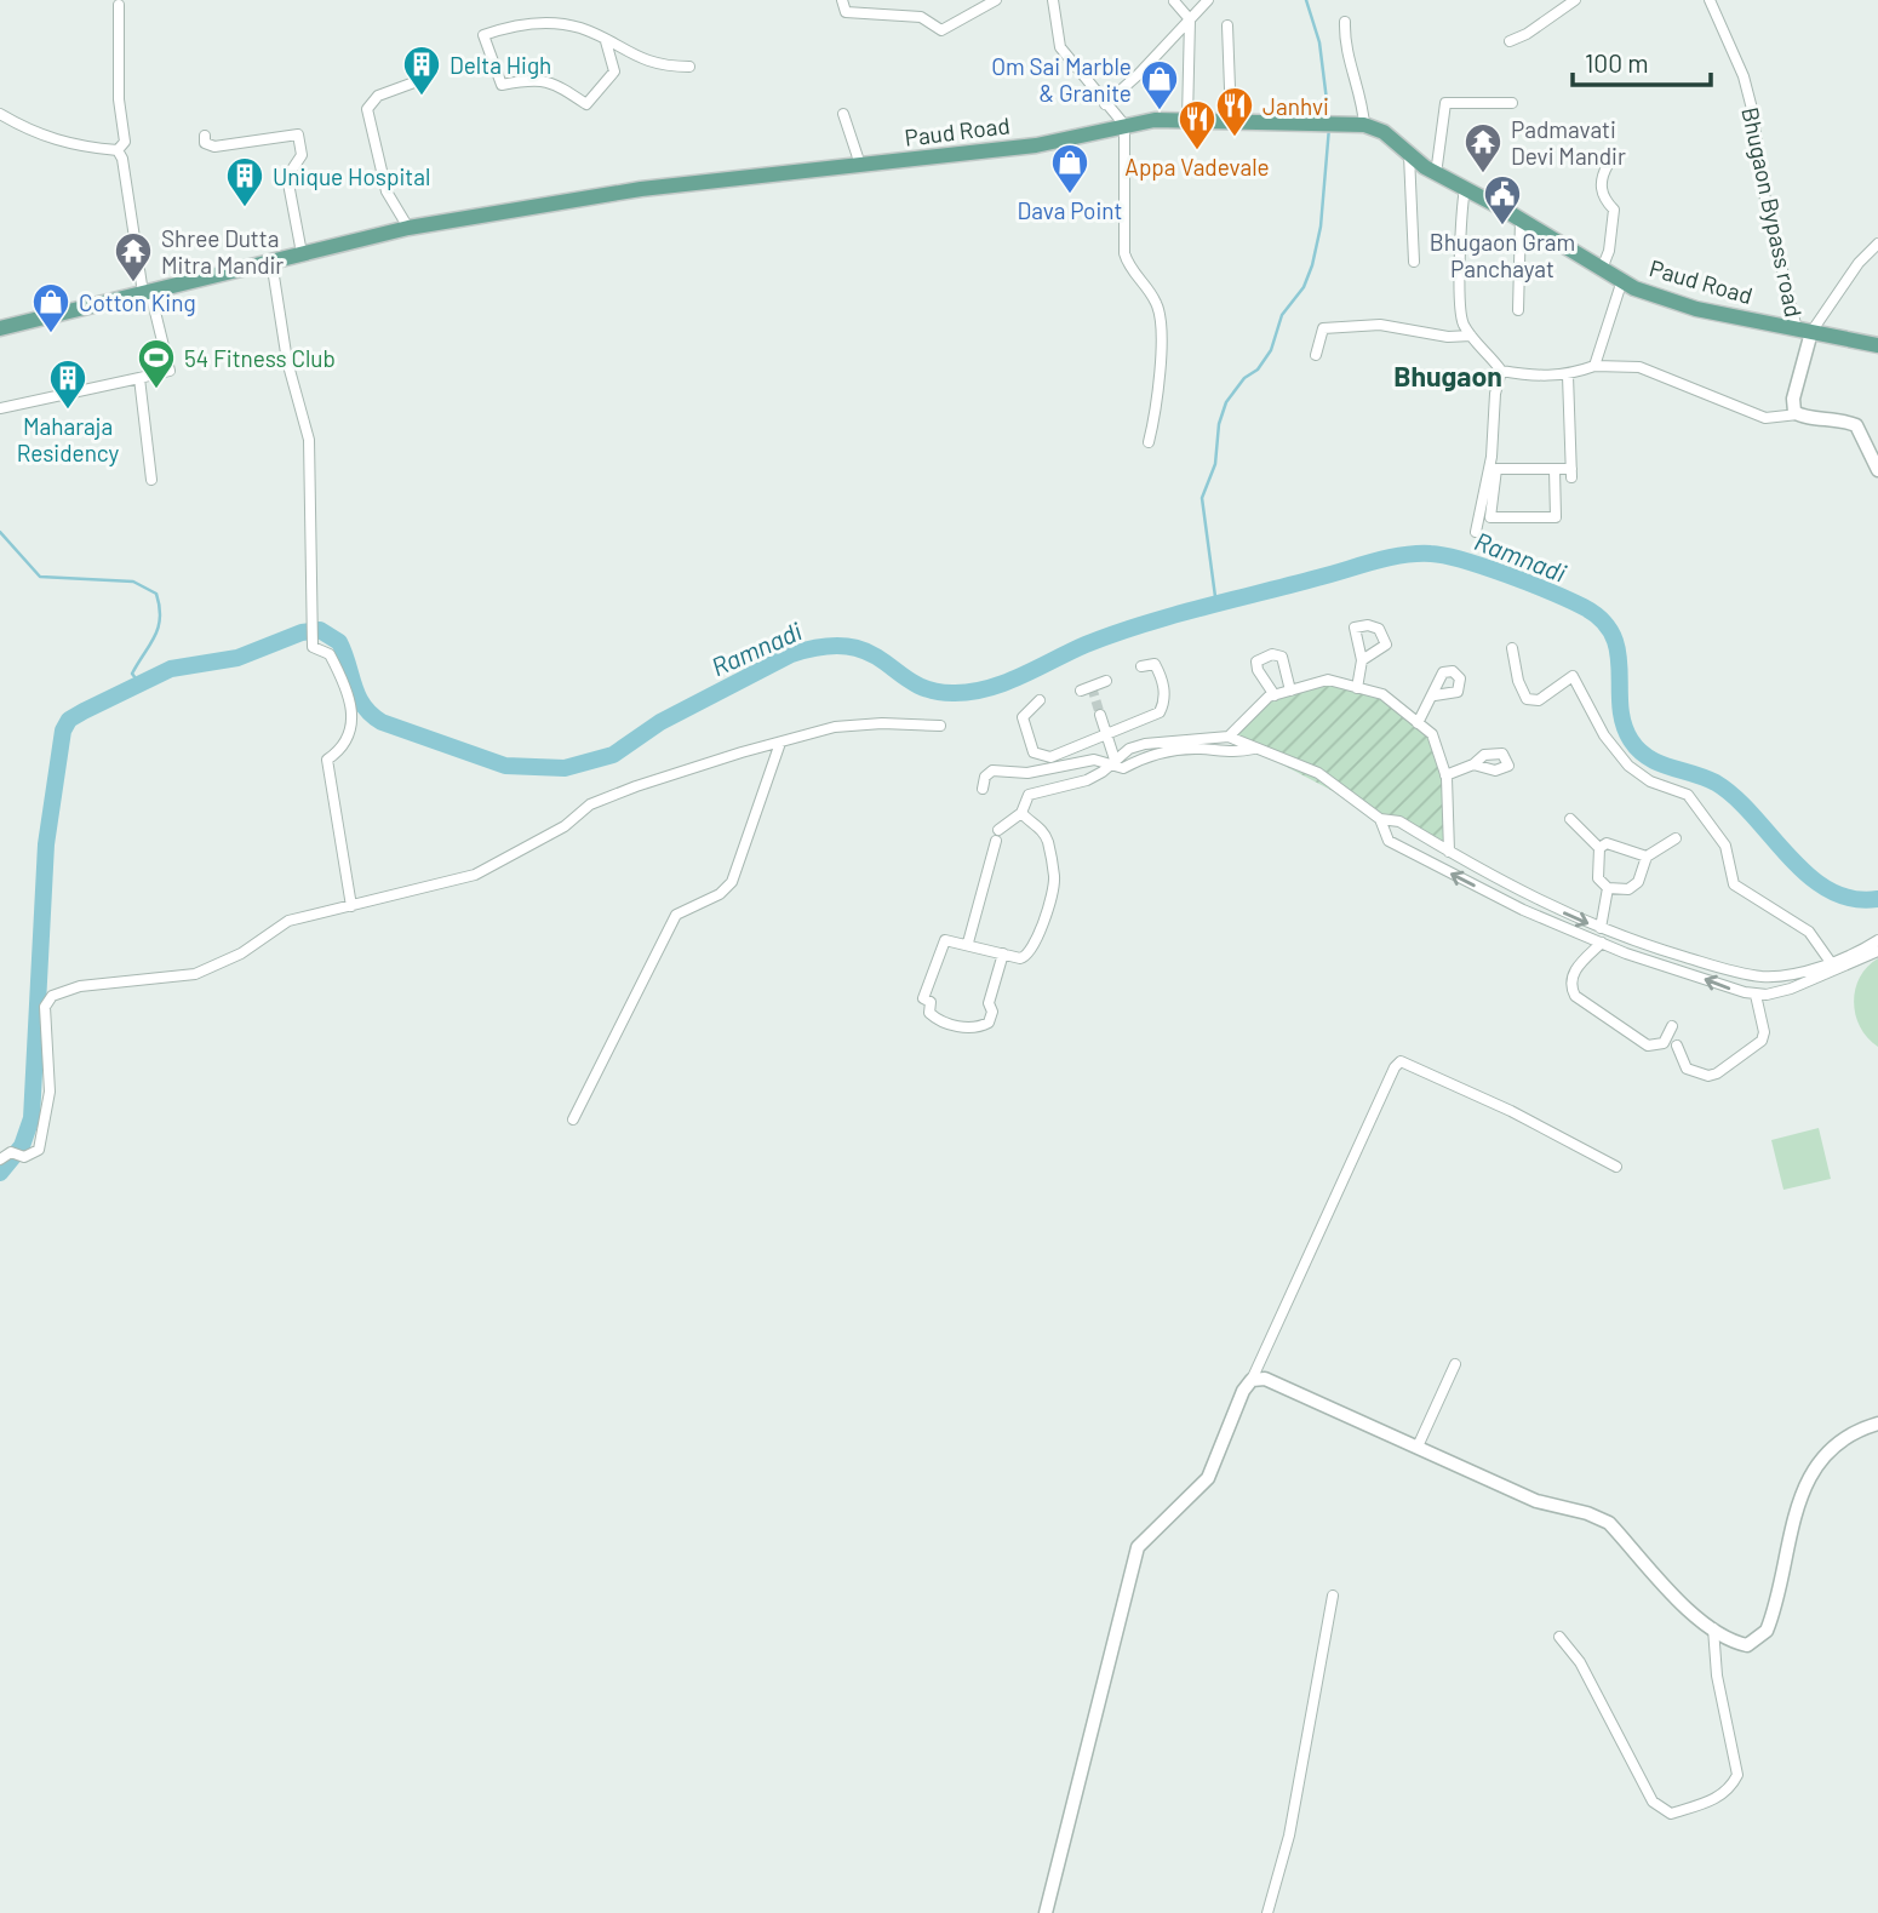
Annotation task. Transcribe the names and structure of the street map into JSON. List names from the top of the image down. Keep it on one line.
{"streets":{"main road":["Paud Road"],"street":["Bhugaon Bypass road"]},"crossings":[["Paud Road","Bhugaon Bypass road"]],"districts":["Bhugaon"],"water":["Ramnadi"],"places":{"building":["Delta High","Unique Hospital","Maharaja Residency"],"shop":["Om Sai Marble & Granite","Dava Point","Cotton King"],"restaurant":["Janhvi","Appa Vadevale"],"temple":["Padmavati Devi Mandir","Shree Dutta Mitra Mandir"],"public building":["Bhugaon Gram Panchayat"],"sports":["54 Fitness Club"]},"scale_bar":"100 m"}
